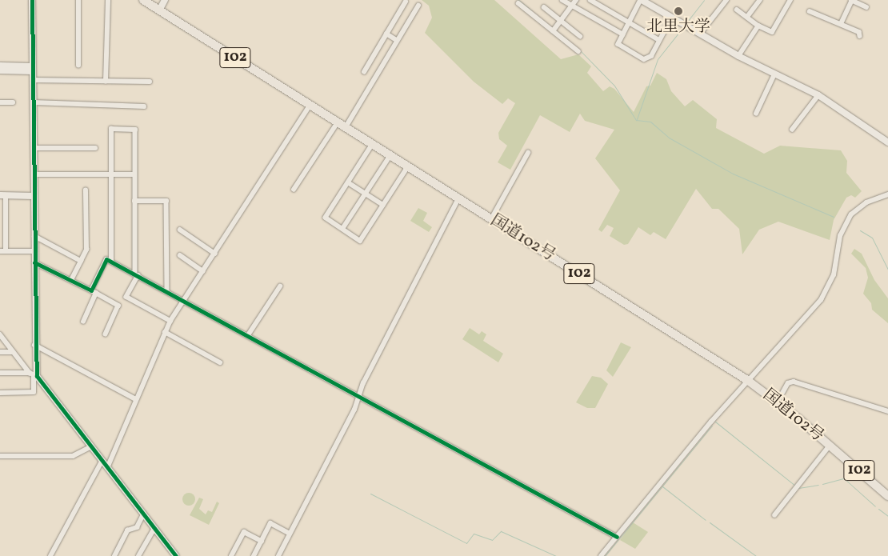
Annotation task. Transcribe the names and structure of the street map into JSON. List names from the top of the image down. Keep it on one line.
{"streets":{"highway":["102","国道102号"]},"places":["北里大学"]}
